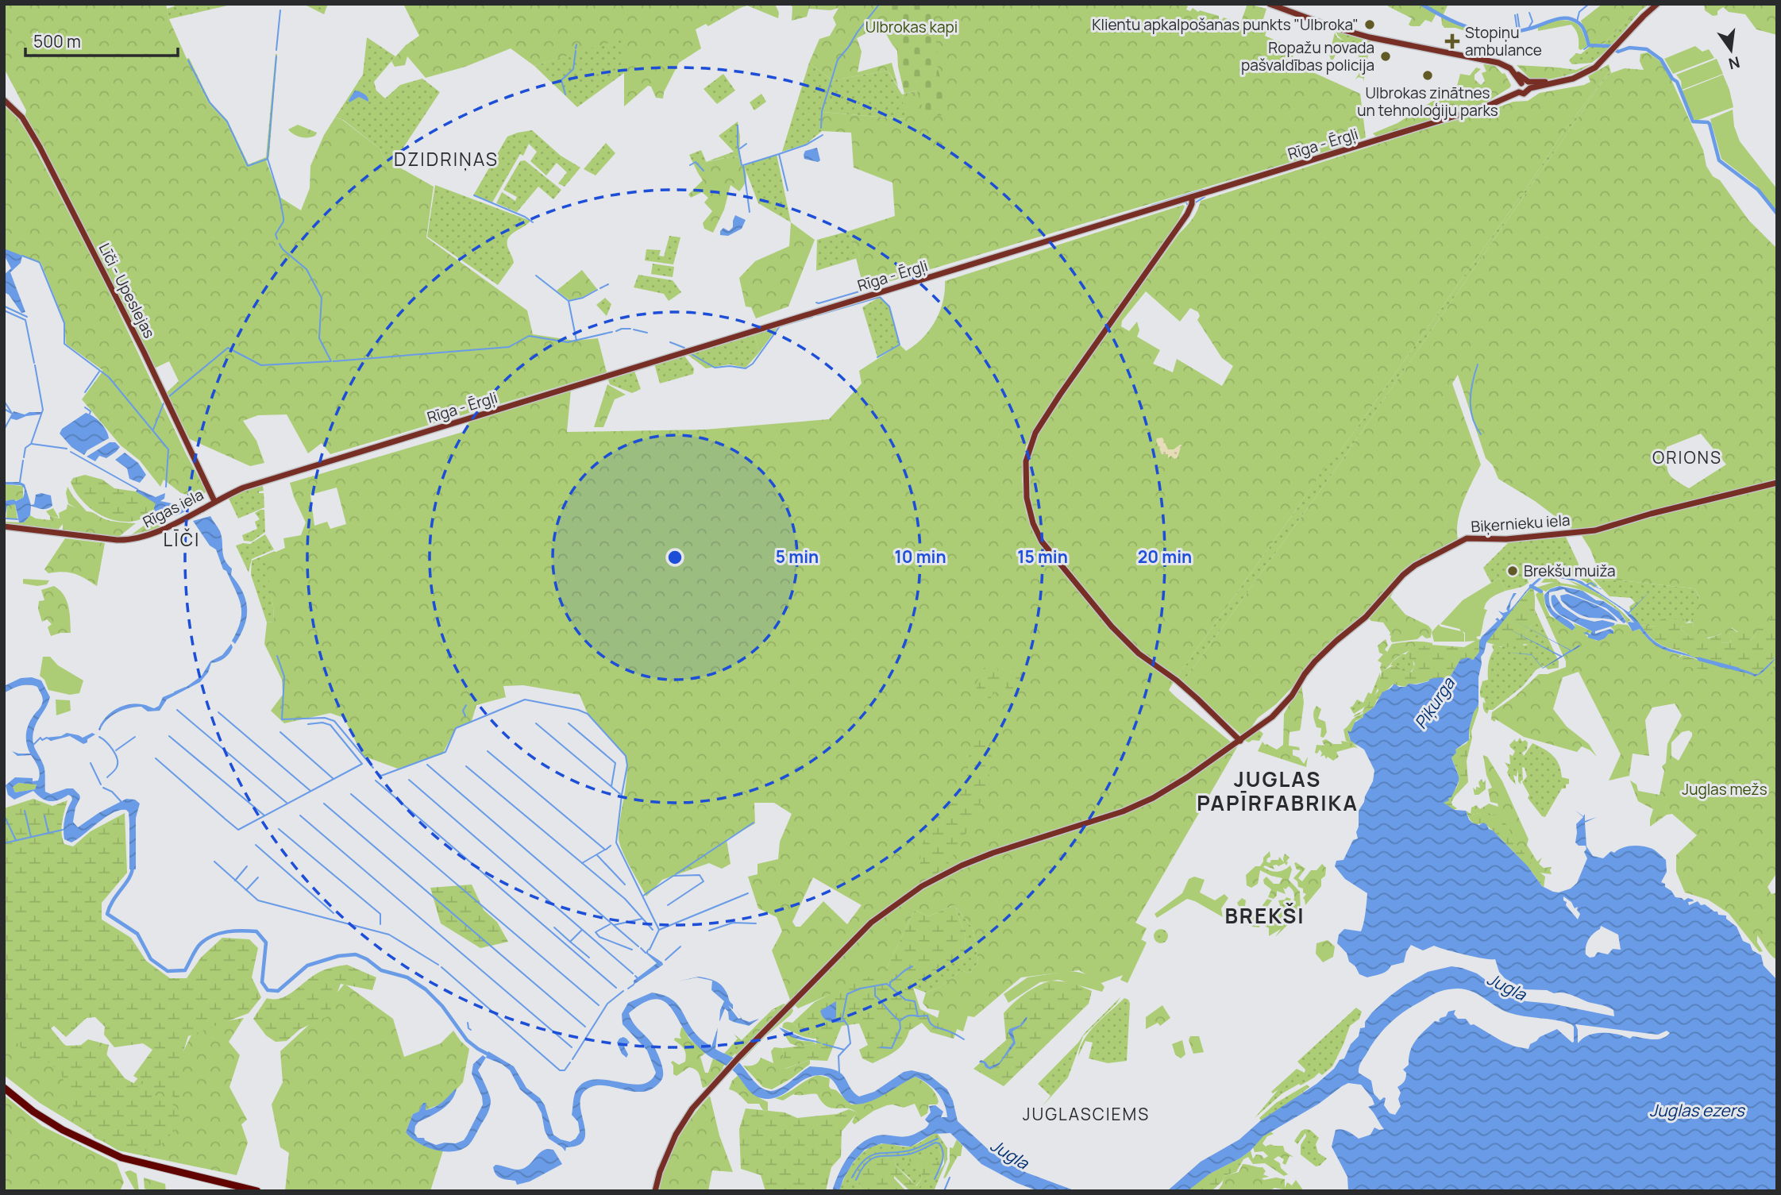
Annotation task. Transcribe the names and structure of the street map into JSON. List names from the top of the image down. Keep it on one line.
{"streets":{"main road":["Rīga - Ērgļi","Līči - Upeslejas","Rīgas iela","Biķernieku iela"]},"crossings":[["Rīga - Ērgļi","Rīgas iela"],["Līči - Upeslejas","Rīgas iela"]],"districts":["DZIDRIŅAS","ORIONS","LĪČI","JUGLAS PAPĪRFABRIKA","BREKŠI","JUGLASCIEMS"],"water":["Piķurga","Jugla","Juglas ezers"],"parks":["Ulbrokas kapi","Juglas mežs"],"places":{"other":["Klientu apkalpošanas punkts \"Ulbroka\"","Ropažu novada pašvaldības policija","Ulbrokas zinātnes un tehnoloģiju parks","Brekšu muiža"],"health":["Stopiņu ambulance"]},"scale_bar":"500 m","north":"bottom","rings":["5 min","10 min","15 min","20 min"]}
